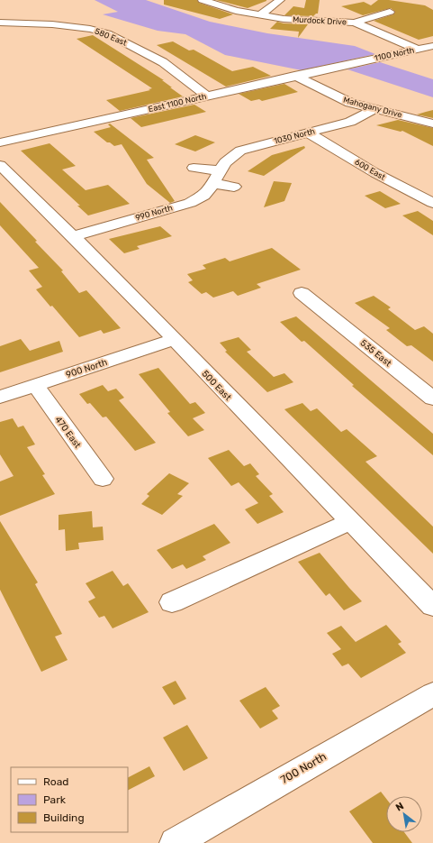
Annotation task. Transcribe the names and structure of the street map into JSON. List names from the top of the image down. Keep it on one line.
{"streets":{"street":["Murdock Drive","580 East","1100 North","East 1100 North","Mahogany Drive","1030 North","600 East","990 North","535 East","900 North","500 East","470 East","700 North"]},"crossings":[["Murdock Drive","1100 North"],["580 East","East 1100 North"],["1100 North","East 1100 North"],["East 1100 North","Mahogany Drive"],["Mahogany Drive","1030 North"],["1030 North","600 East"],["1030 North","990 North"],["990 North","500 East"],["900 North","500 East"],["900 North","470 East"]],"legend":["Road","Park","Building"],"north":"top left"}
